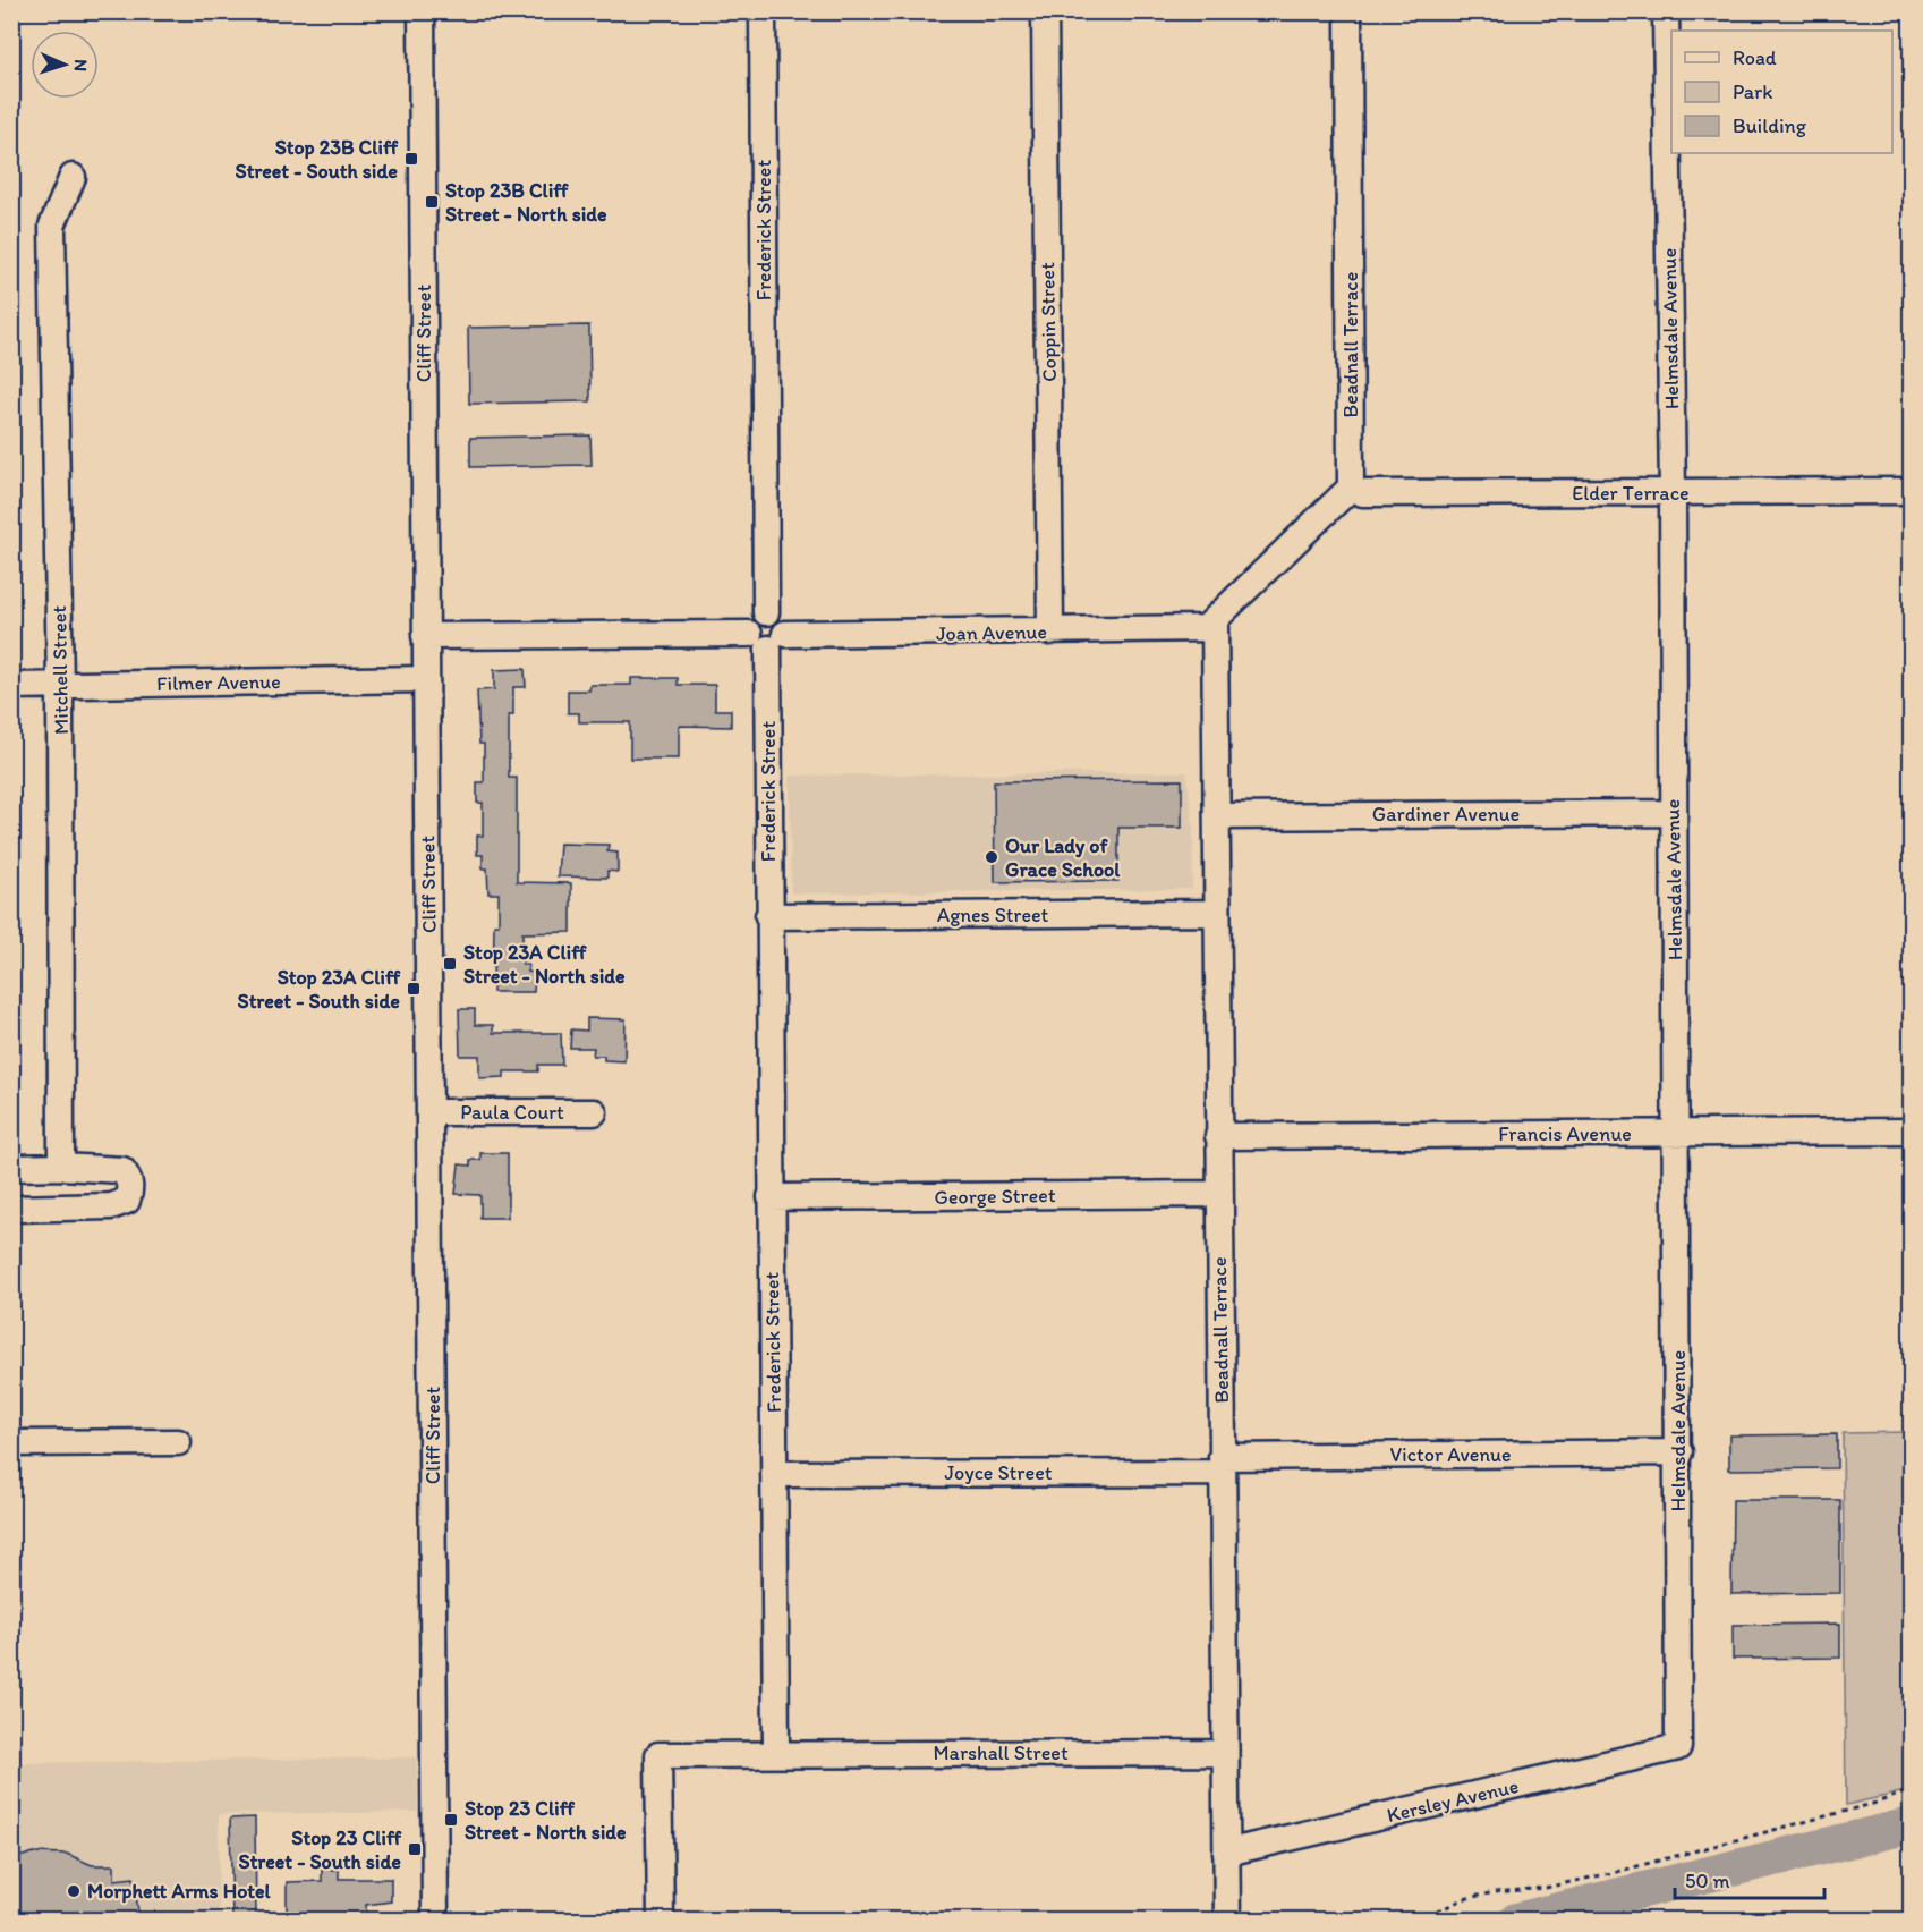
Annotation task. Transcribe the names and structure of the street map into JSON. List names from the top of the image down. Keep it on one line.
{"streets":{"street":["Frederick Street","Coppin Street","Helmsdale Avenue","Cliff Street","Beadnall Terrace","Elder Terrace","Joan Avenue","Mitchell Street","Filmer Avenue","Gardiner Avenue","Agnes Street","Paula Court","Francis Avenue","George Street","Victor Avenue","Joyce Street","Marshall Street","Kersley Avenue"]},"crossings":[["Frederick Street","Joan Avenue"],["Frederick Street","Agnes Street"],["Frederick Street","George Street"],["Frederick Street","Joyce Street"],["Frederick Street","Marshall Street"],["Coppin Street","Joan Avenue"],["Helmsdale Avenue","Elder Terrace"],["Helmsdale Avenue","Gardiner Avenue"],["Helmsdale Avenue","Francis Avenue"],["Helmsdale Avenue","Victor Avenue"],["Helmsdale Avenue","Kersley Avenue"],["Cliff Street","Joan Avenue"],["Cliff Street","Filmer Avenue"],["Cliff Street","Paula Court"],["Beadnall Terrace","Elder Terrace"],["Beadnall Terrace","Joan Avenue"],["Beadnall Terrace","Gardiner Avenue"],["Beadnall Terrace","Agnes Street"],["Beadnall Terrace","Francis Avenue"],["Beadnall Terrace","George Street"],["Beadnall Terrace","Victor Avenue"],["Beadnall Terrace","Joyce Street"],["Beadnall Terrace","Marshall Street"],["Beadnall Terrace","Kersley Avenue"],["Mitchell Street","Filmer Avenue"],["Victor Avenue","Joyce Street"]],"places":{"transit":["Stop 23B Cliff Street - South side","Stop 23B Cliff Street - North side","Stop 23A Cliff Street - North side","Stop 23A Cliff Street - South side","Stop 23 Cliff Street - North side","Stop 23 Cliff Street - South side"],"other":["Our Lady of Grace School","Morphett Arms Hotel"]},"legend":["Road","Park","Building"],"scale_bar":"50 m","north":"right"}
